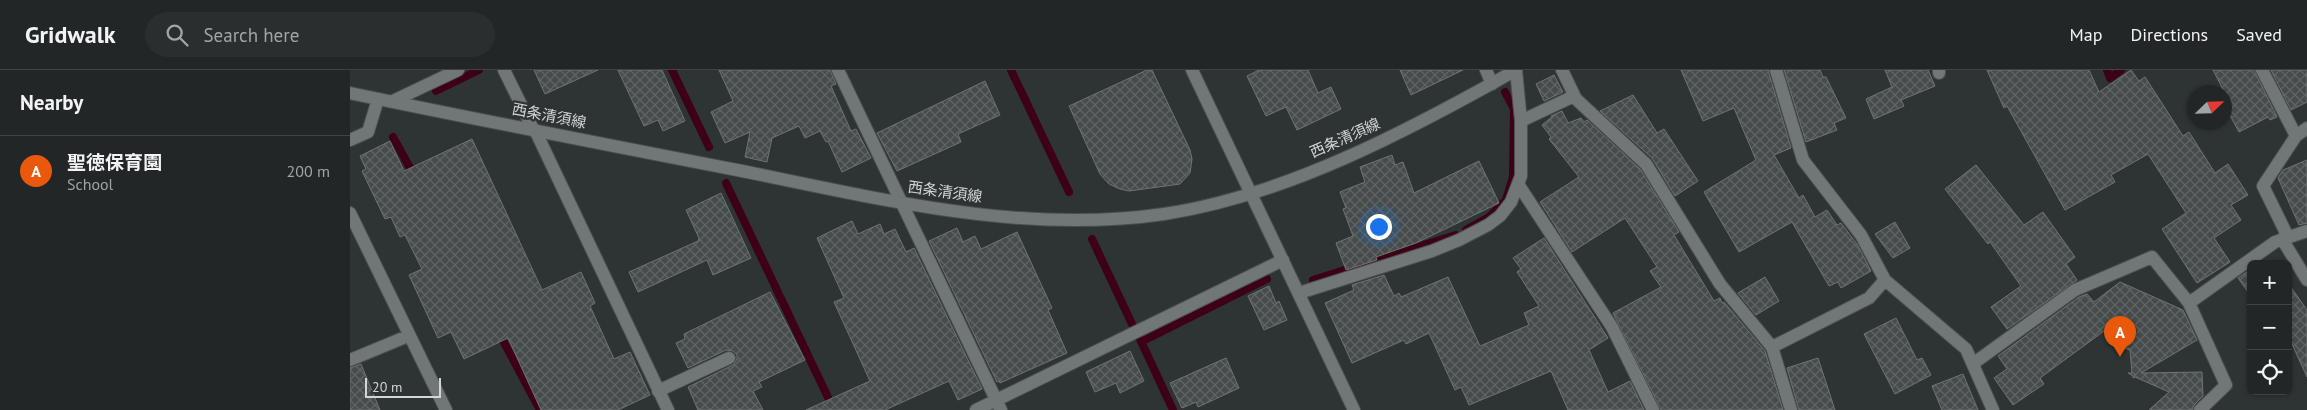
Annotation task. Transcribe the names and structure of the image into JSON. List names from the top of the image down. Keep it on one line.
{"streets":{"street":["西条清須線"]},"scale_bar":"20 m","north":"top right","page":{"header":"Gridwalk","search":"Search here","nav":["Map","Directions","Saved"],"heading":"Nearby","list":[{"mark":"A","name":"聖徳保育園","note":"School","value":"200 m"}],"map_buttons":["+","−"],"pins":"A","scale":"20 m"}}
